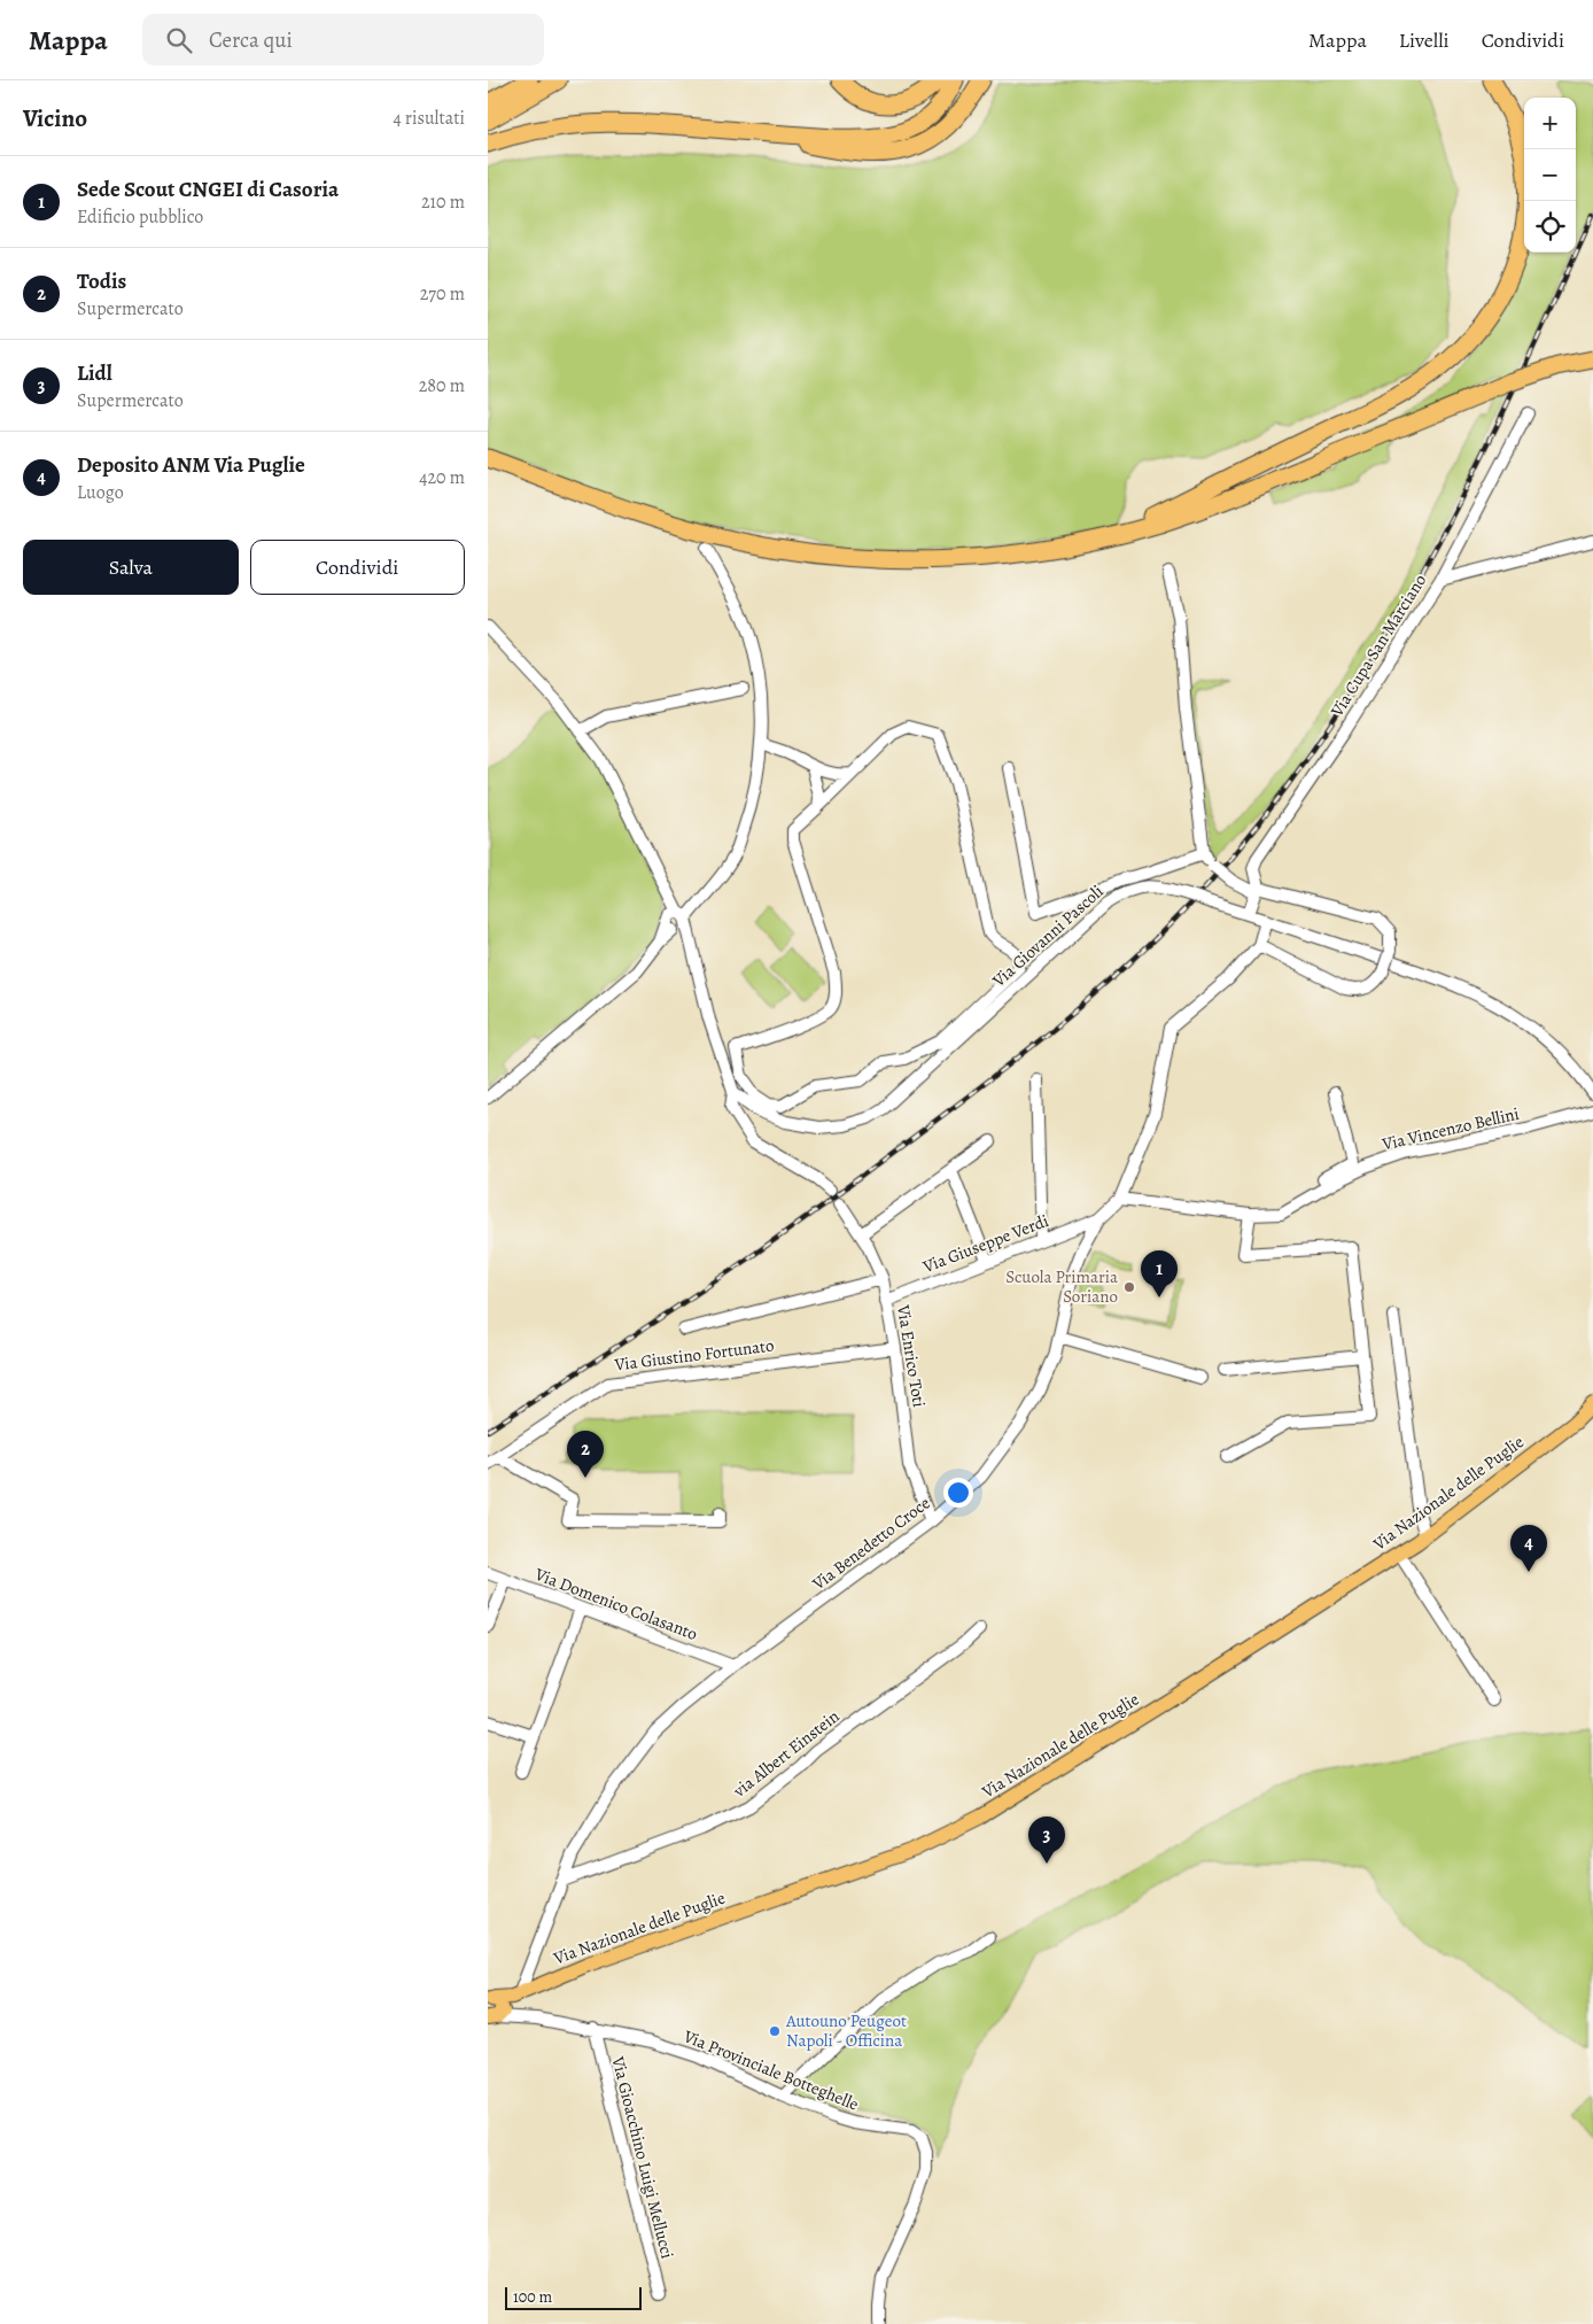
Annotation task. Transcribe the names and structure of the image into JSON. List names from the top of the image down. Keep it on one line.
{"streets":{"main road":["Via Nazionale delle Puglie"],"street":["Via Cupa San Marciano","Via Giovanni Pascoli","Via Vincenzo Bellini","Via Giuseppe Verdi","Via Giustino Fortunato","Via Enrico Toti","Via Benedetto Croce","Via Domenico Colasanto","via Albert Einstein","Via Provinciale Botteghelle","Via Gioacchino Luigi Mellucci"]},"crossings":[["Via Giovanni Pascoli","Via Benedetto Croce"],["Via Vincenzo Bellini","Via Benedetto Croce"],["Via Giuseppe Verdi","Via Enrico Toti"],["Via Giuseppe Verdi","Via Benedetto Croce"],["Via Giustino Fortunato","Via Enrico Toti"],["Via Enrico Toti","Via Benedetto Croce"],["Via Nazionale delle Puglie","Via Benedetto Croce"],["Via Nazionale delle Puglie","Via Provinciale Botteghelle"],["Via Benedetto Croce","Via Domenico Colasanto"],["Via Benedetto Croce","via Albert Einstein"],["Via Benedetto Croce","Via Provinciale Botteghelle"],["Via Provinciale Botteghelle","Via Gioacchino Luigi Mellucci"]],"places":["Scuola Primaria Soriano","Autouno Peugeot Napoli - Officina"],"scale_bar":"100 m","page":{"header":"Mappa","search":"Cerca qui","nav":["Mappa","Livelli","Condividi"],"heading":["Vicino","4 risultati"],"map_buttons":["+","−"],"list":[{"mark":"1","name":"Sede Scout CNGEI di Casoria","note":"Edificio pubblico","value":"210 m"},{"mark":"2","name":"Todis","note":"Supermercato","value":"270 m"},{"mark":"3","name":"Lidl","note":"Supermercato","value":"280 m"},{"mark":"4","name":"Deposito ANM Via Puglie","note":"Luogo","value":"420 m"}],"buttons":["Salva","Condividi"],"pins":["1","2","4","3"],"scale":"100 m"}}
